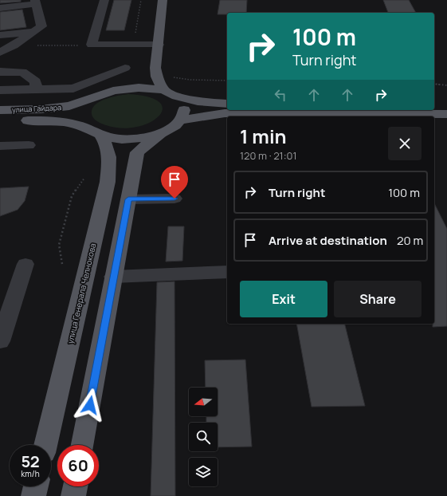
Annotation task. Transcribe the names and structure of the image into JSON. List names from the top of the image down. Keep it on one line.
{"streets":{"main road":["улица Гайдара","улица Генерала Челнокова"]},"crossings":[["улица Гайдара","улица Генерала Челнокова"]],"north":"left","page":{"turn":["100 m","Turn right"],"heading":["1 min","120 m · 21:01"],"list":[{"name":"Turn right","value":"100 m"},{"name":"Arrive at destination","value":"20 m"}],"buttons":["Exit","Share"],"speed":"52 km/h","limit":"60"}}
